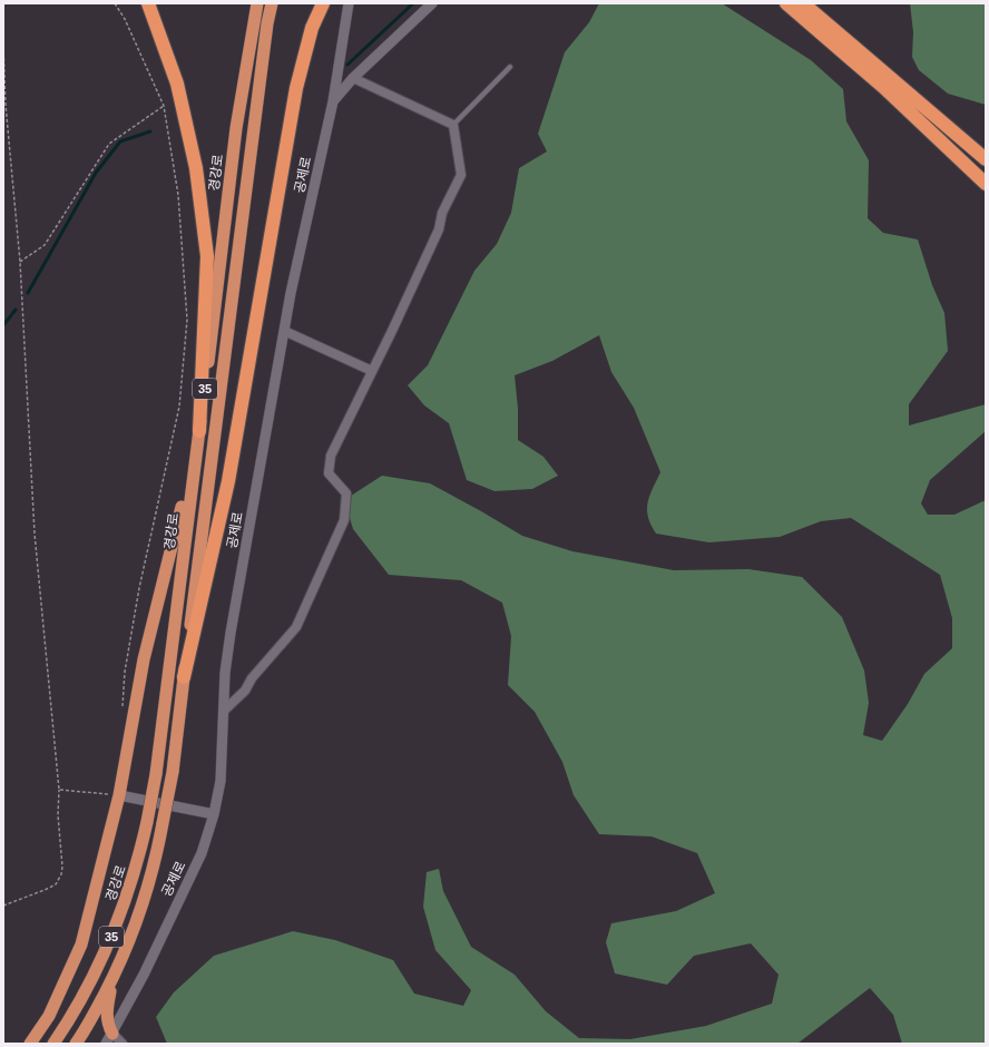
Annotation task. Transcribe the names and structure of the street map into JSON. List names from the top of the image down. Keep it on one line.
{"streets":{"highway":["경강로","35"],"street":["공제로"]}}
